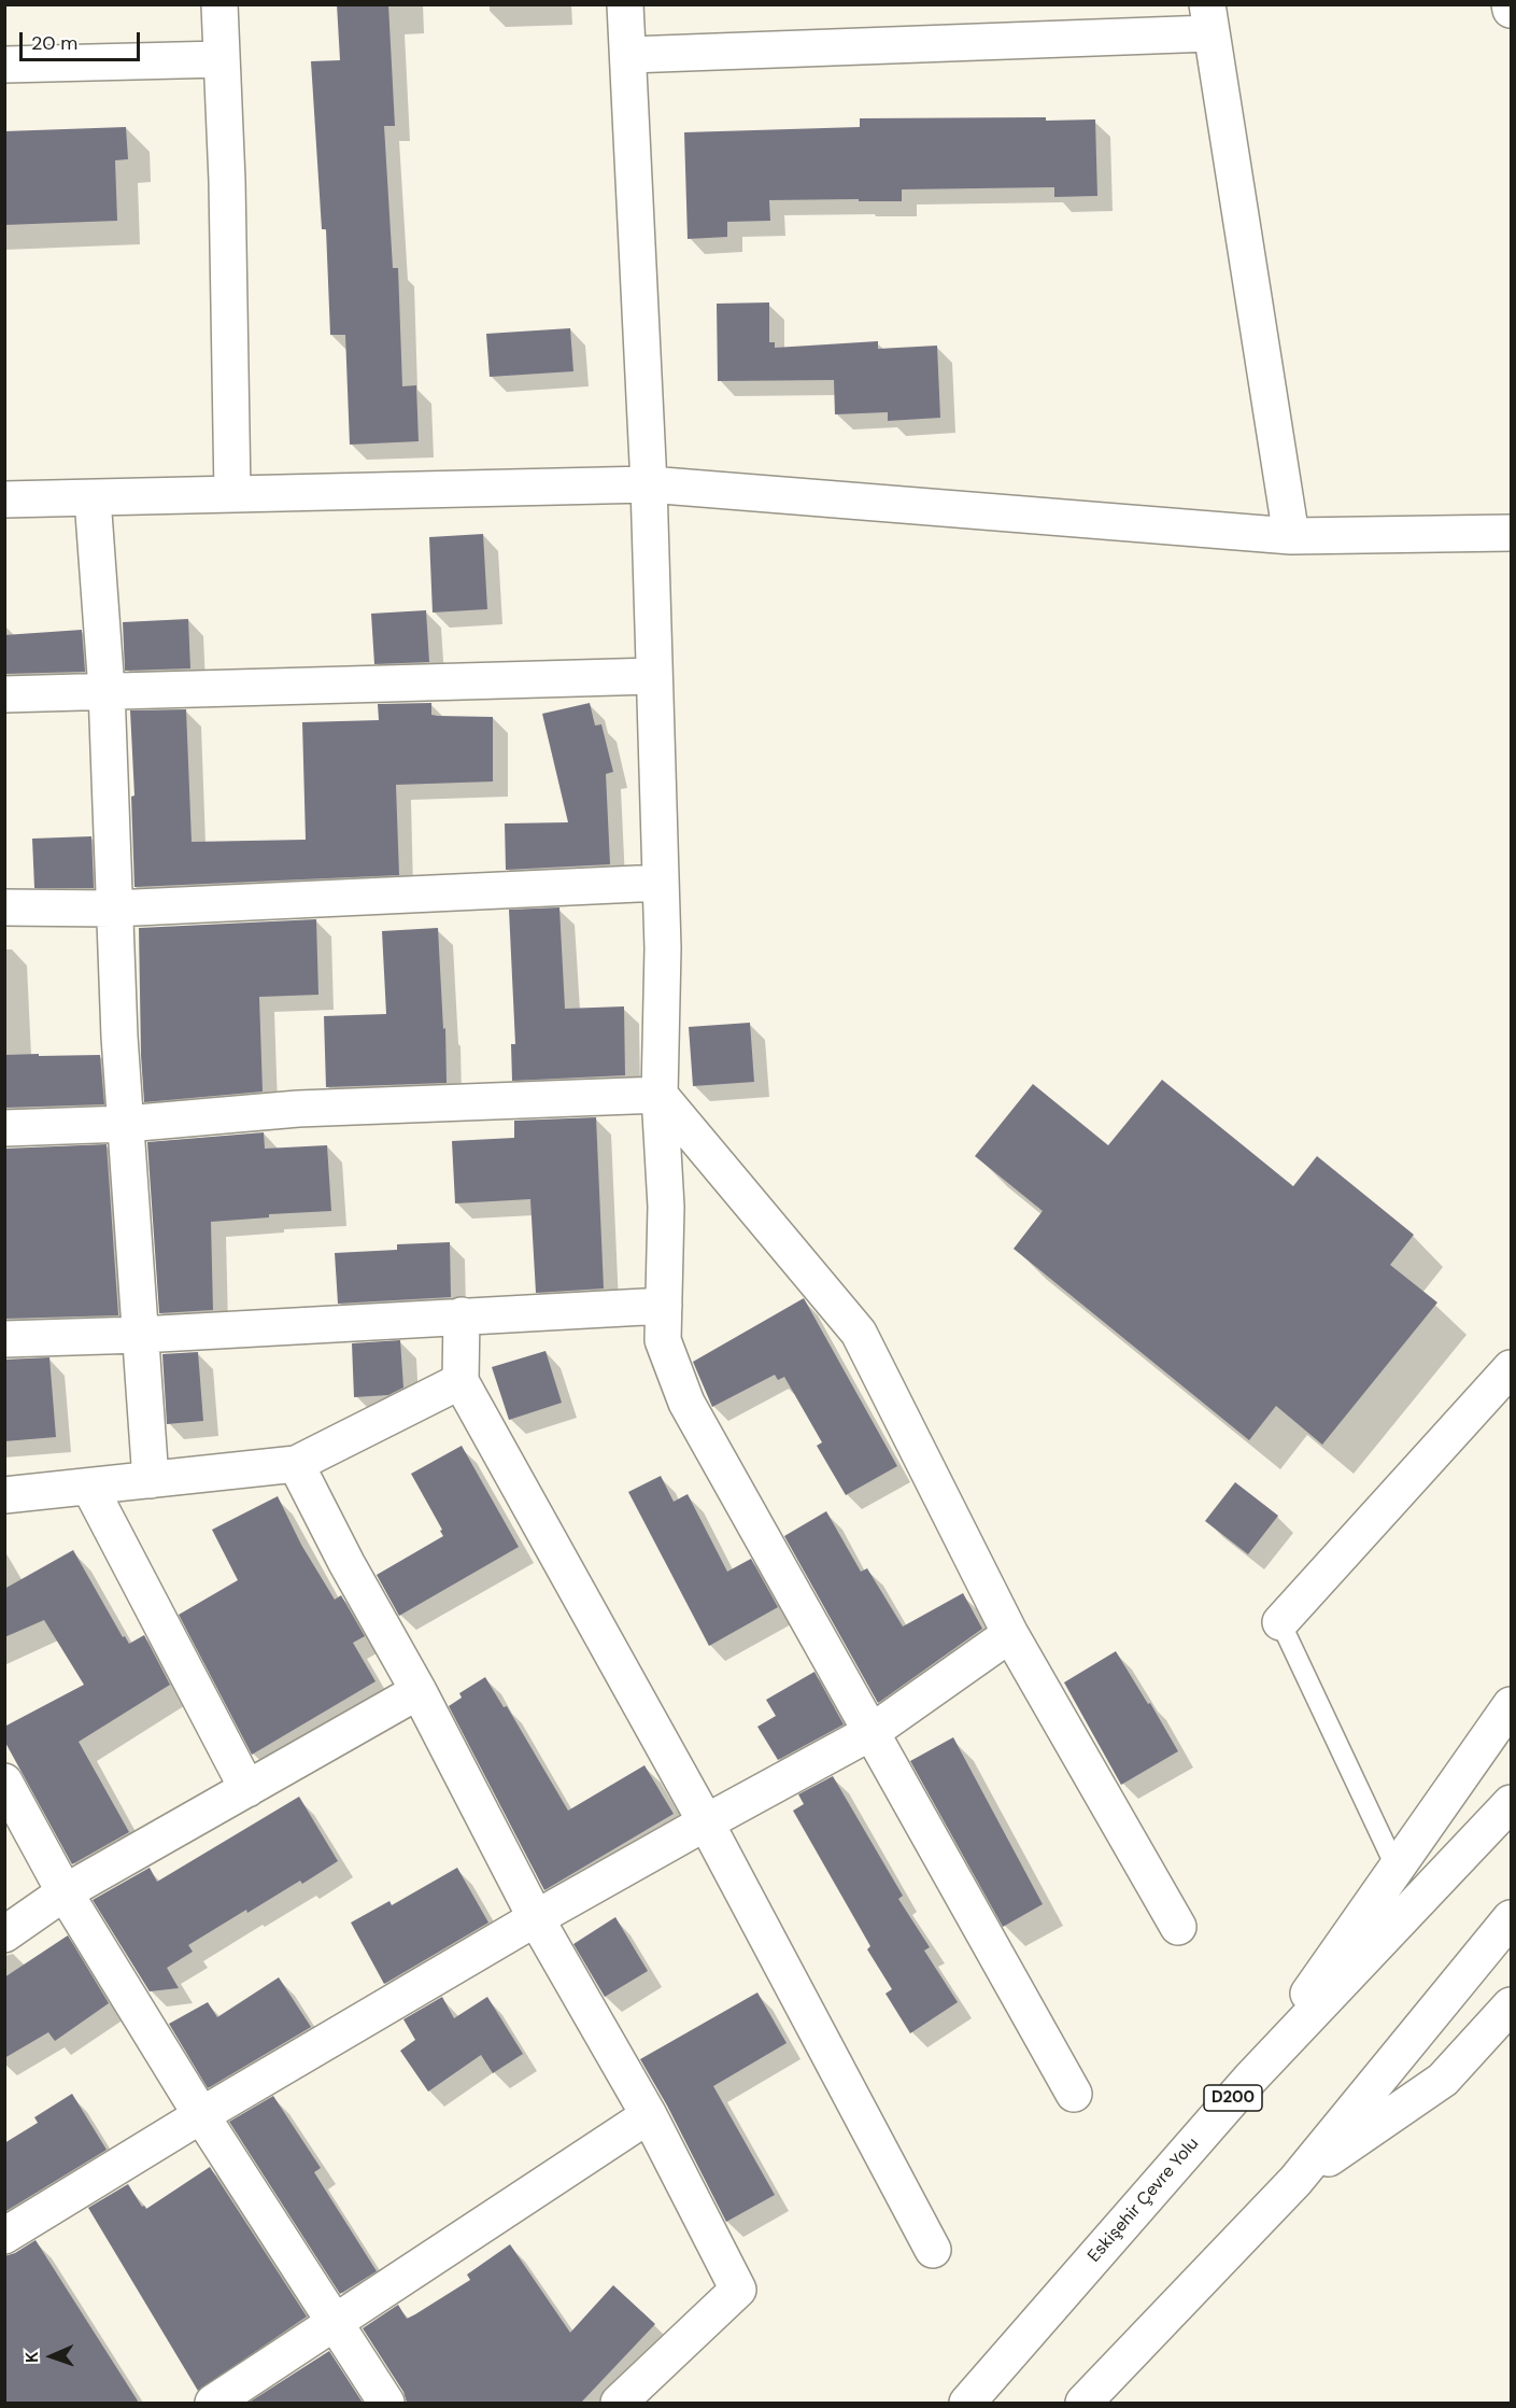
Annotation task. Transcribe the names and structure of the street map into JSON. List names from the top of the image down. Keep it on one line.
{"streets":{"main road":["D200","Eskişehir Çevre Yolu"]},"scale_bar":"20 m","north":"left"}
